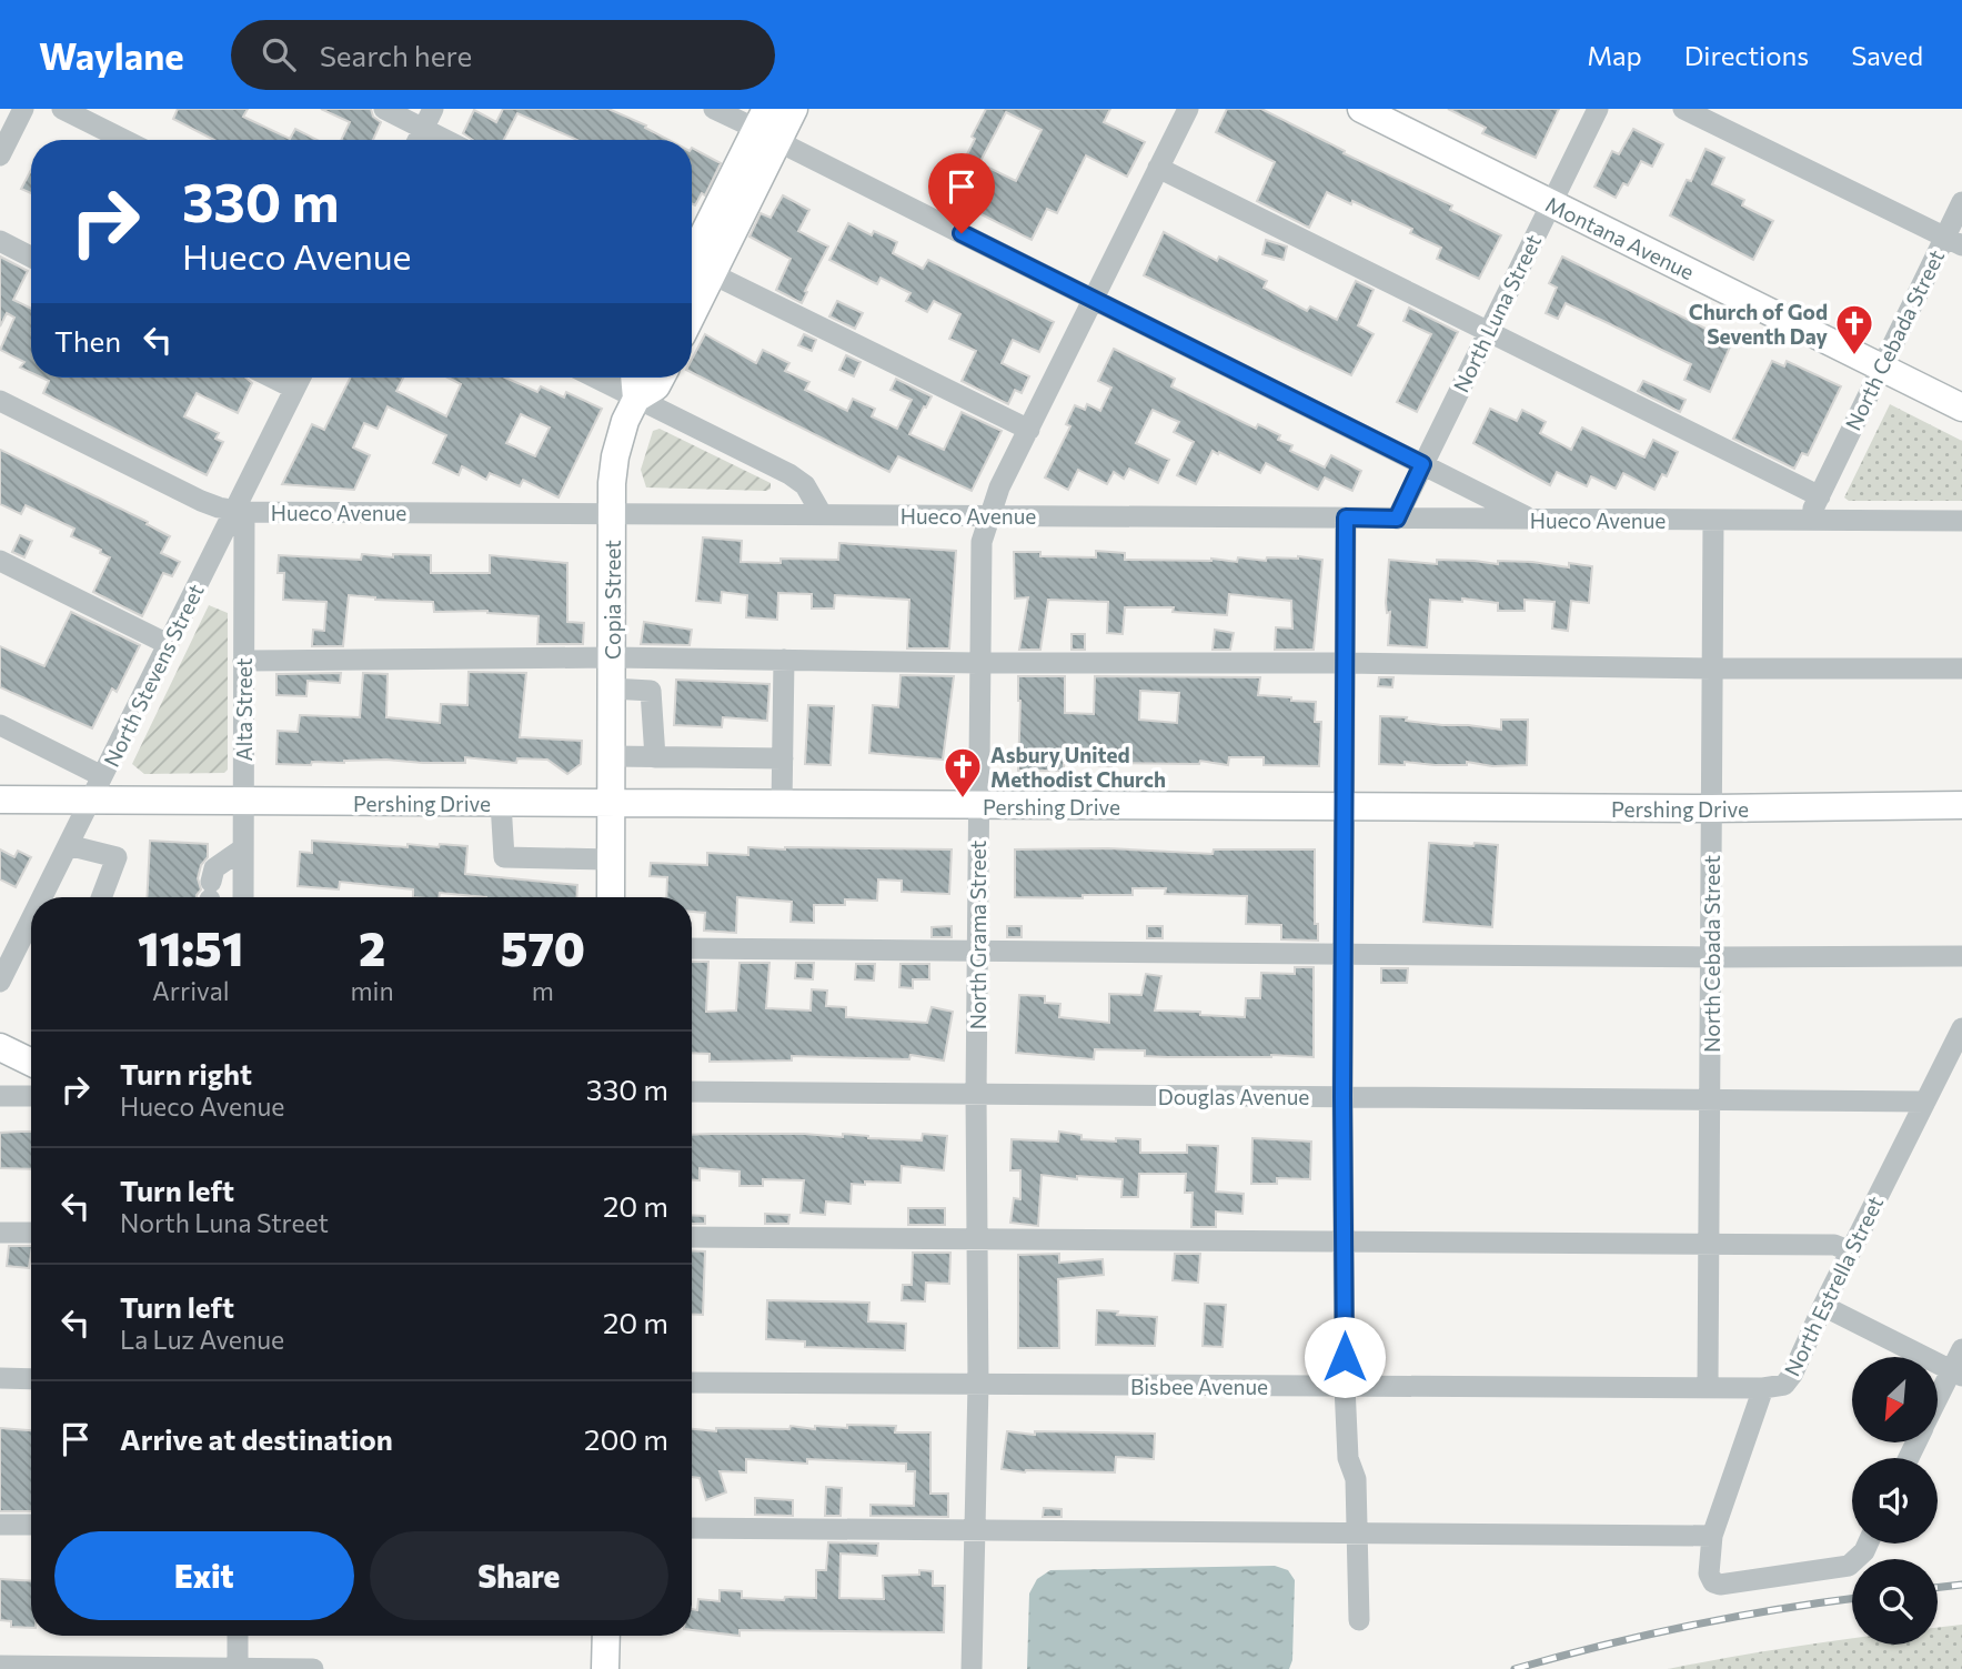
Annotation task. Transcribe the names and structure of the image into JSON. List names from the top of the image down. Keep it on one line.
{"streets":{"main road":["Montana Avenue","Copia Street","Pershing Drive"],"street":["North Luna Street","North Cebada Street","Hueco Avenue","North Stevens Street","Alta Street","North Grama Street","Douglas Avenue","North Estrella Street","Bisbee Avenue"]},"crossings":[["Montana Avenue","North Luna Street"],["Montana Avenue","North Cebada Street"],["North Luna Street","Hueco Avenue"],["North Cebada Street","Hueco Avenue"],["North Cebada Street","Pershing Drive"],["North Cebada Street","Douglas Avenue"],["North Cebada Street","Bisbee Avenue"],["Hueco Avenue","Copia Street"],["Hueco Avenue","North Stevens Street"],["Hueco Avenue","Alta Street"],["Hueco Avenue","North Grama Street"],["Copia Street","Pershing Drive"],["North Stevens Street","Alta Street"],["North Stevens Street","Pershing Drive"],["Alta Street","Pershing Drive"],["Pershing Drive","North Grama Street"],["North Grama Street","Douglas Avenue"],["North Grama Street","Bisbee Avenue"],["Douglas Avenue","North Estrella Street"],["North Estrella Street","Bisbee Avenue"]],"places":{"church":["Church of God Seventh Day","Asbury United Methodist Church"]},"north":"bottom left","page":{"header":"Waylane","search":"Search here","nav":["Map","Directions","Saved"],"turn":["330 m","Hueco Avenue"],"then":"Then","eta":["11:51","Arrival","2","min","570","m"],"list":[{"name":"Turn right","note":"Hueco Avenue","value":"330 m"},{"name":"Turn left","note":"North Luna Street","value":"20 m"},{"name":"Turn left","note":"La Luz Avenue","value":"20 m"},{"name":"Arrive at destination","value":"200 m"}],"buttons":["Exit","Share"]}}
